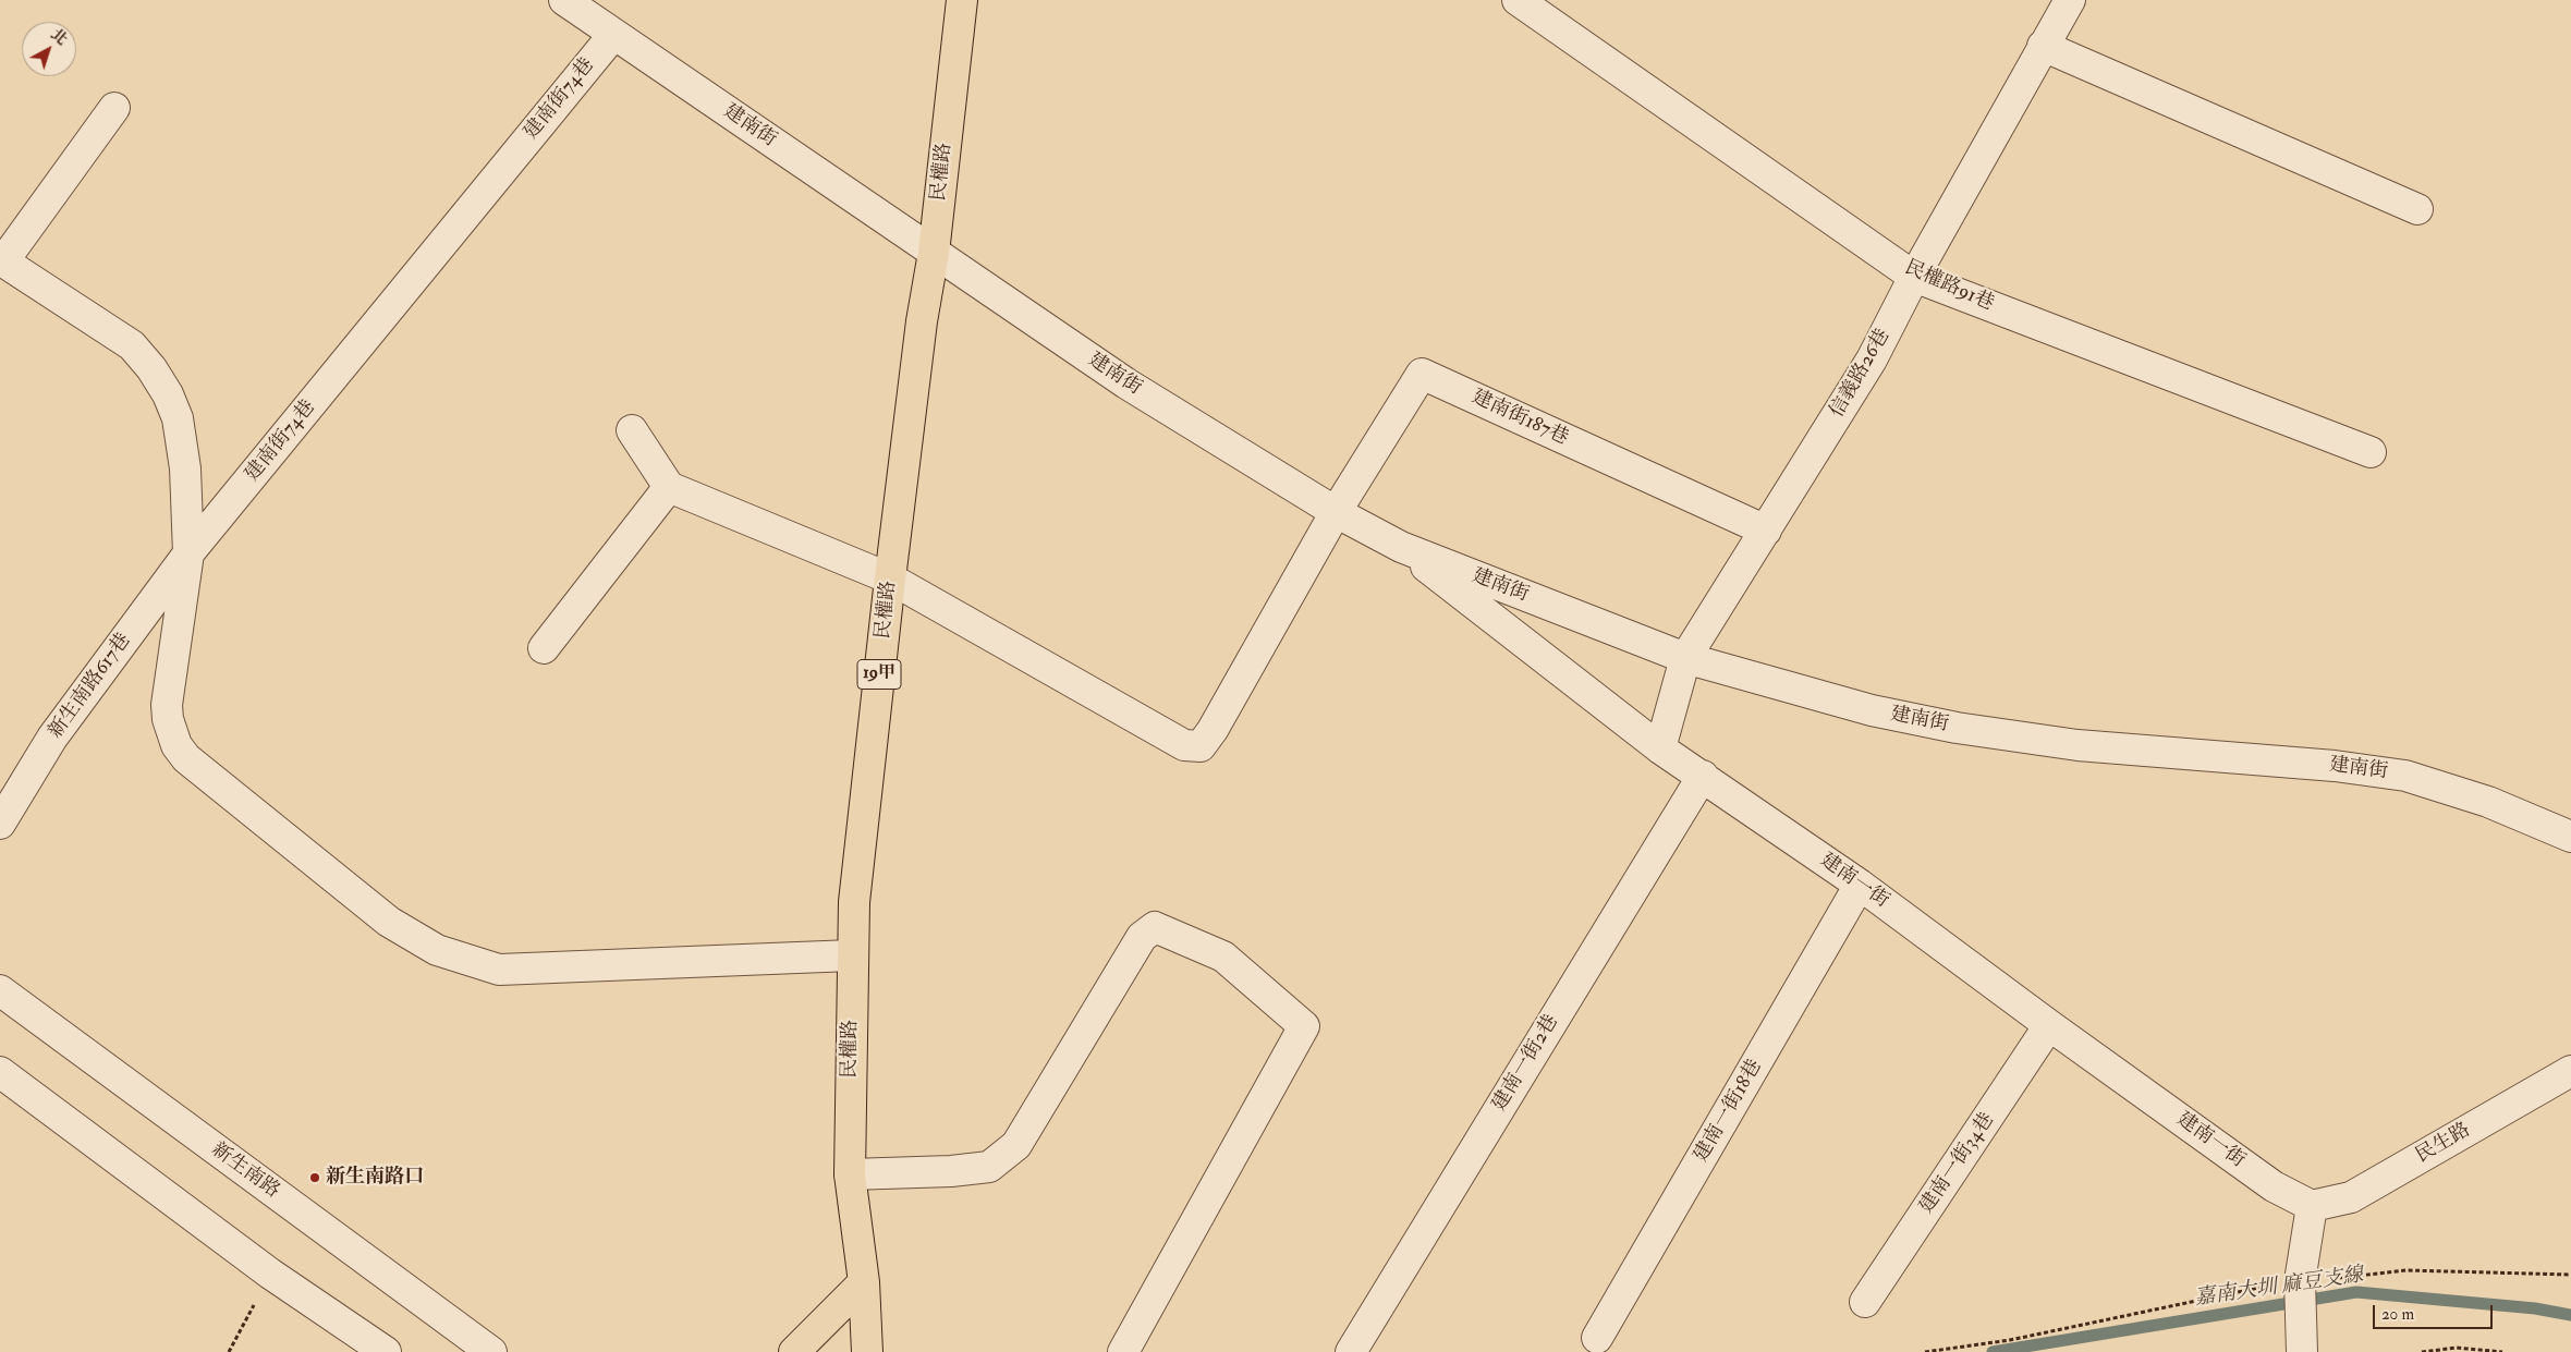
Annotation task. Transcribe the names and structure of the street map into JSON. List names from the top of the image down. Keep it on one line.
{"streets":{"main road":["民權路","19甲"],"street":["建南街74巷","建南街","民權路91巷","信義路26巷","建南街187巷","新生南路617巷","建南一街","建南一街2巷","建南一街18巷","民生路","建南一街34巷","新生南路"]},"crossings":[["建南街74巷","建南街"],["建南街74巷","新生南路617巷"],["建南街","民權路"],["建南街","信義路26巷"],["建南街","建南街187巷"],["建南街","建南一街"],["民權路91巷","信義路26巷"],["信義路26巷","建南街187巷"],["信義路26巷","建南一街"],["建南一街","建南一街2巷"],["建南一街","建南一街18巷"],["建南一街","民生路"],["建南一街","建南一街34巷"]],"water":["嘉南大圳 麻豆支線"],"places":["新生南路口"],"scale_bar":"20 m","north":"top right"}
